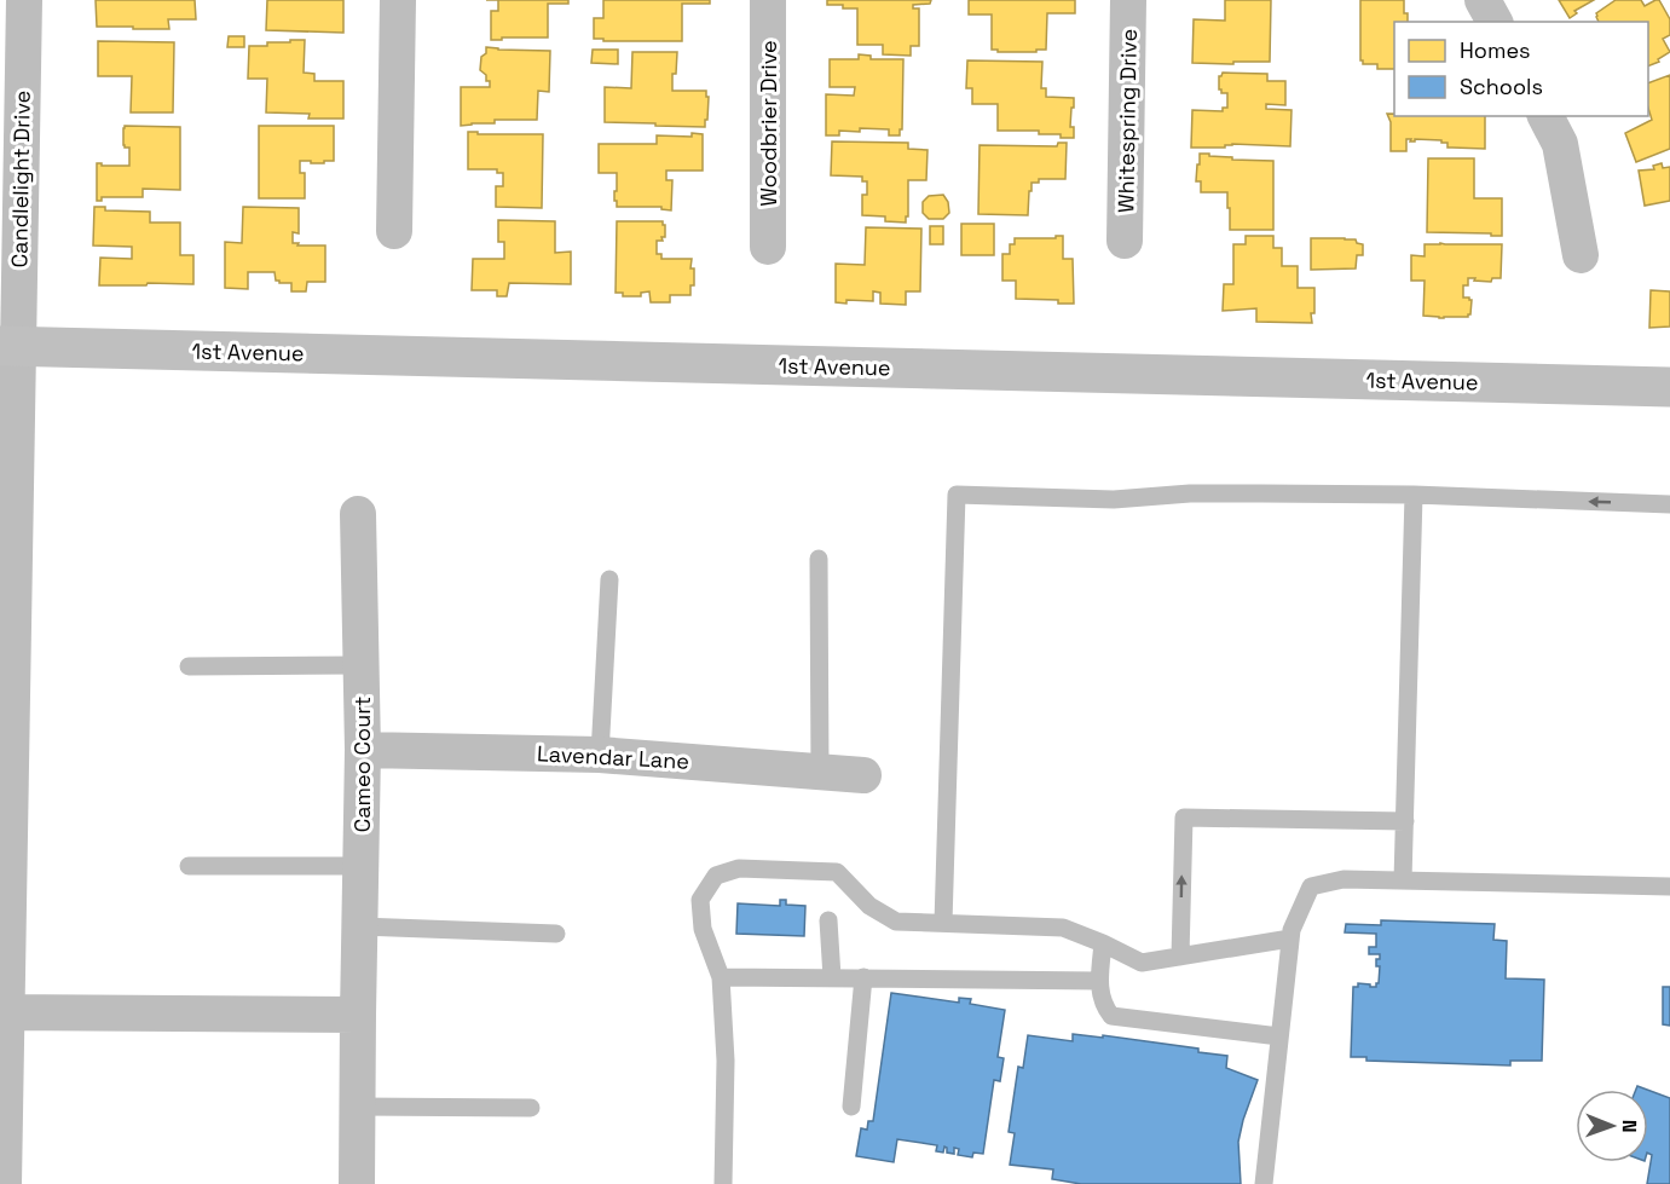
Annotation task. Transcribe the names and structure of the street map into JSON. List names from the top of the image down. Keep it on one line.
{"streets":{"main road":["1st Avenue"],"street":["Whitespring Drive","Woodbrier Drive","Candlelight Drive","Lavendar Lane","Cameo Court"]},"crossings":[["Candlelight Drive","1st Avenue"],["Lavendar Lane","Cameo Court"]],"legend":["Homes","Schools"],"north":"right"}
